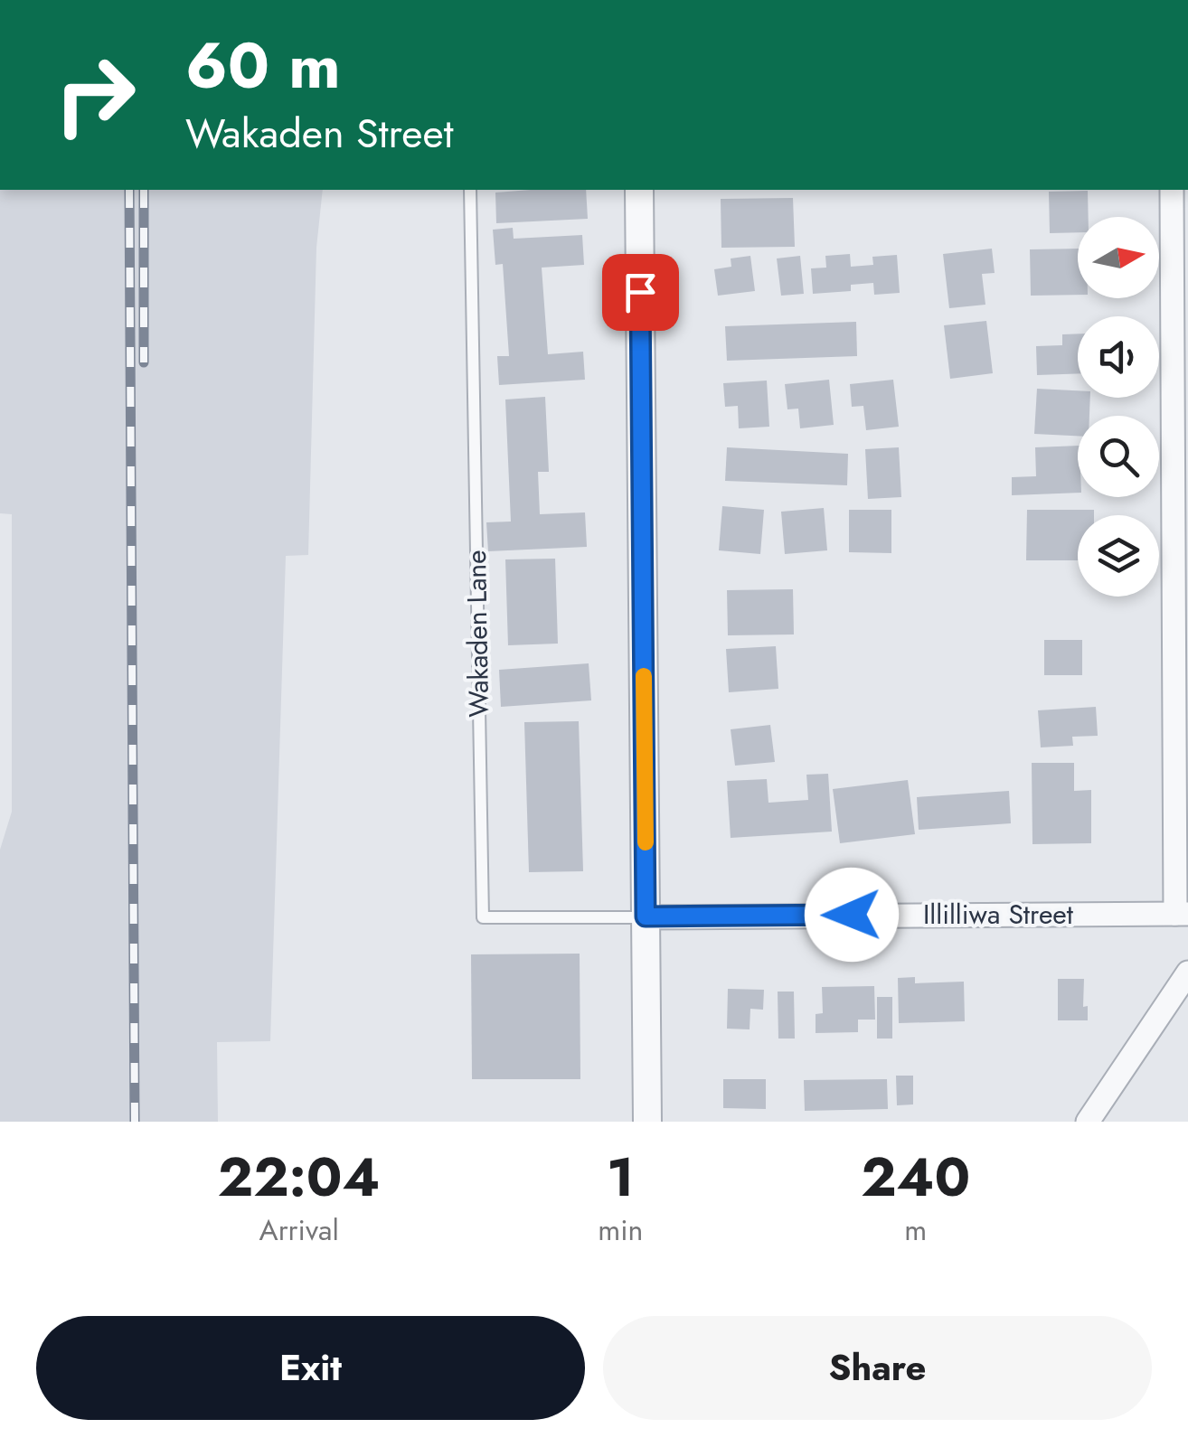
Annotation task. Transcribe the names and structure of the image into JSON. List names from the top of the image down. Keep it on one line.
{"streets":{"street":["Illilliwa Street"],"lane":["Wakaden Lane"]},"crossings":[["Wakaden Lane","Illilliwa Street"]],"north":"right","page":{"turn":["60 m","Wakaden Street"],"eta":["22:04","Arrival","1","min","240","m"],"buttons":["Exit","Share"]}}
